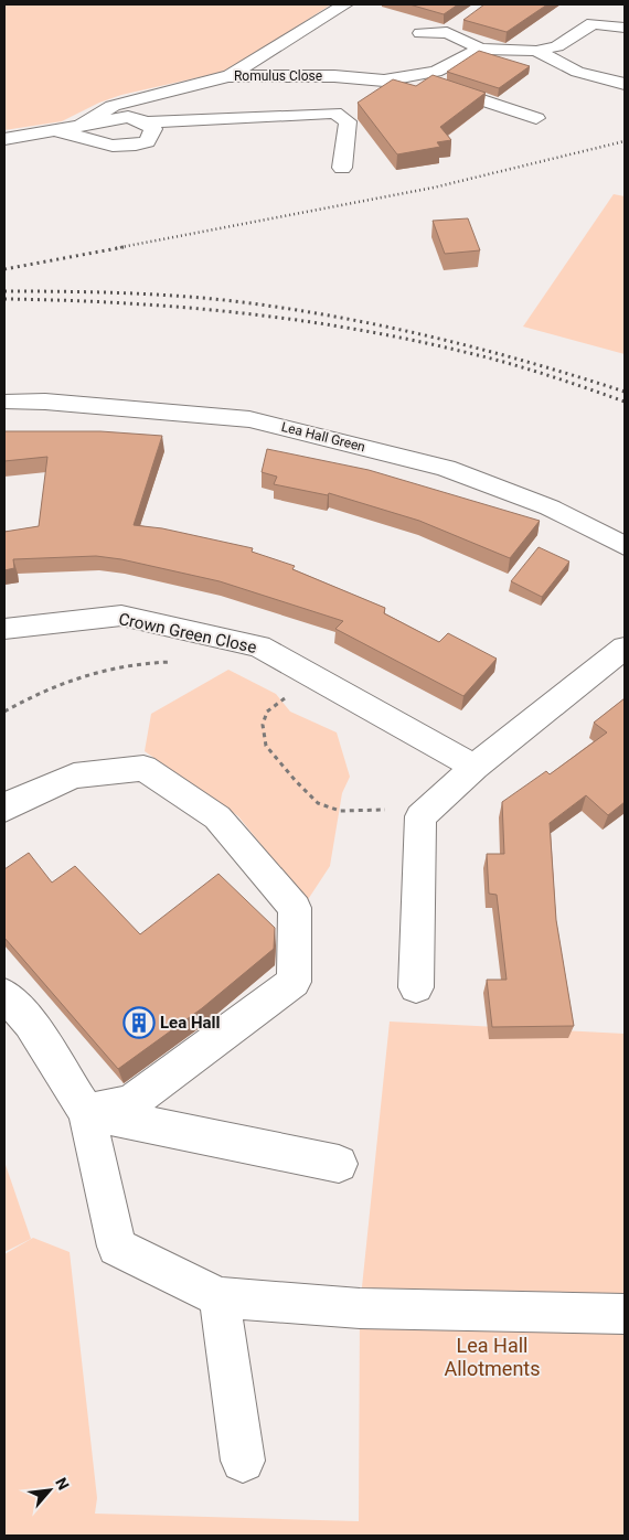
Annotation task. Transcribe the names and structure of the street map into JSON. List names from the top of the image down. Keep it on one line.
{"streets":{"street":["Romulus Close","Lea Hall Green","Crown Green Close"]},"parks":["Lea Hall Allotments"],"places":{"building":["Lea Hall"]},"north":"top right"}
